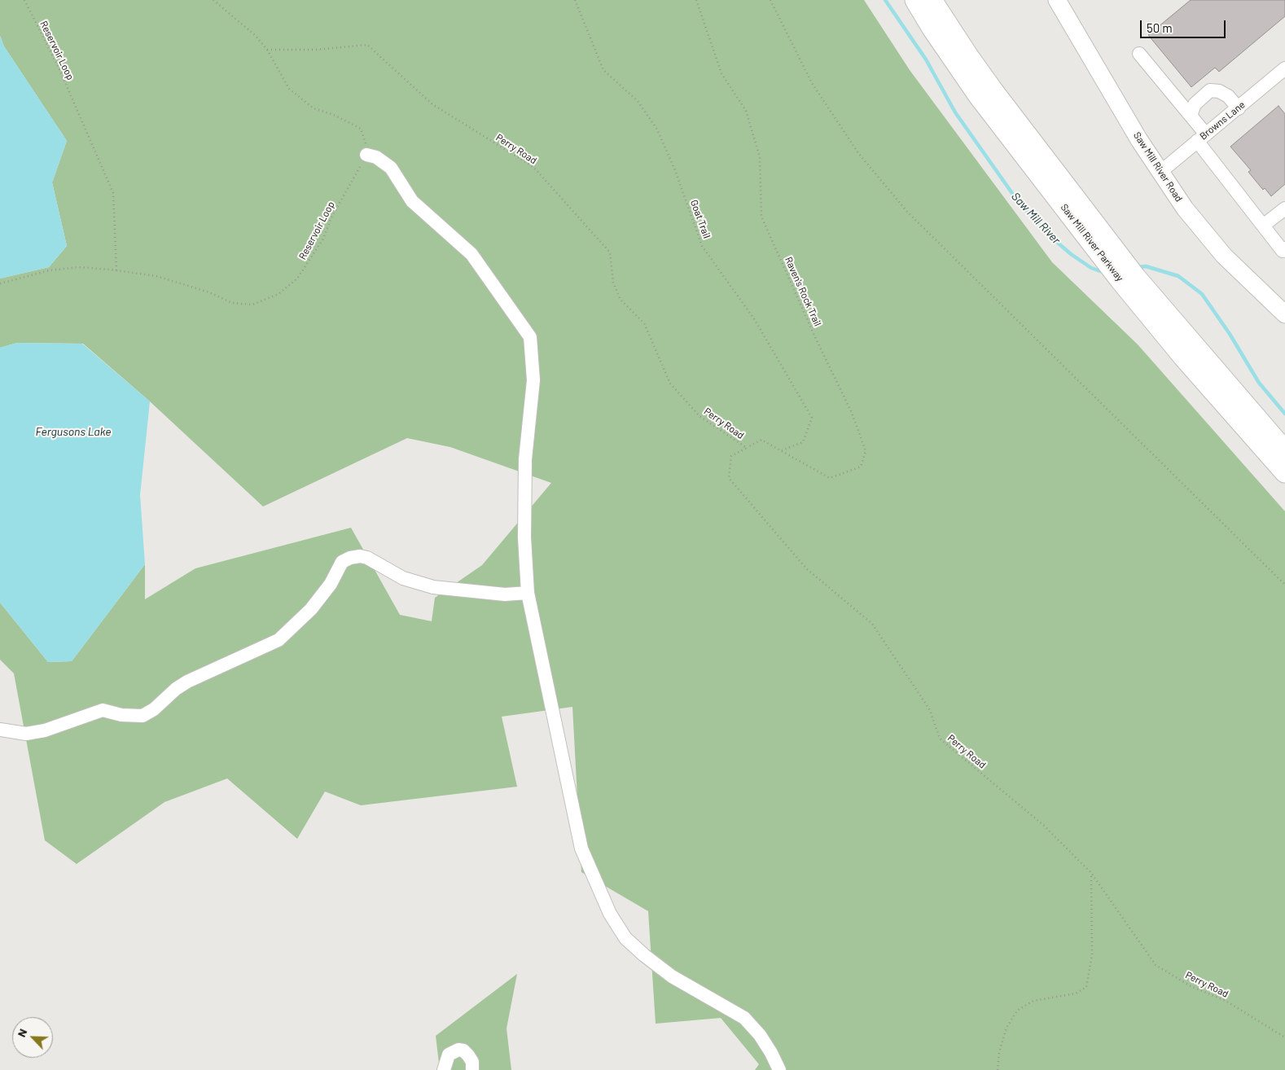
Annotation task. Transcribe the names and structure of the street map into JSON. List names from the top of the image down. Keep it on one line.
{"streets":{"highway":["Saw Mill River Parkway"],"main road":["Saw Mill River Road"],"street":["Browns Lane"],"path":["Reservoir Loop","Perry Road","Goat Trail","Raven's Rock Trail"]},"crossings":[["Browns Lane","Saw Mill River Road"],["Perry Road","Raven's Rock Trail"],["Goat Trail","Raven's Rock Trail"]],"water":["Saw Mill River","Fergusons Lake"],"scale_bar":"50 m","north":"top left"}
